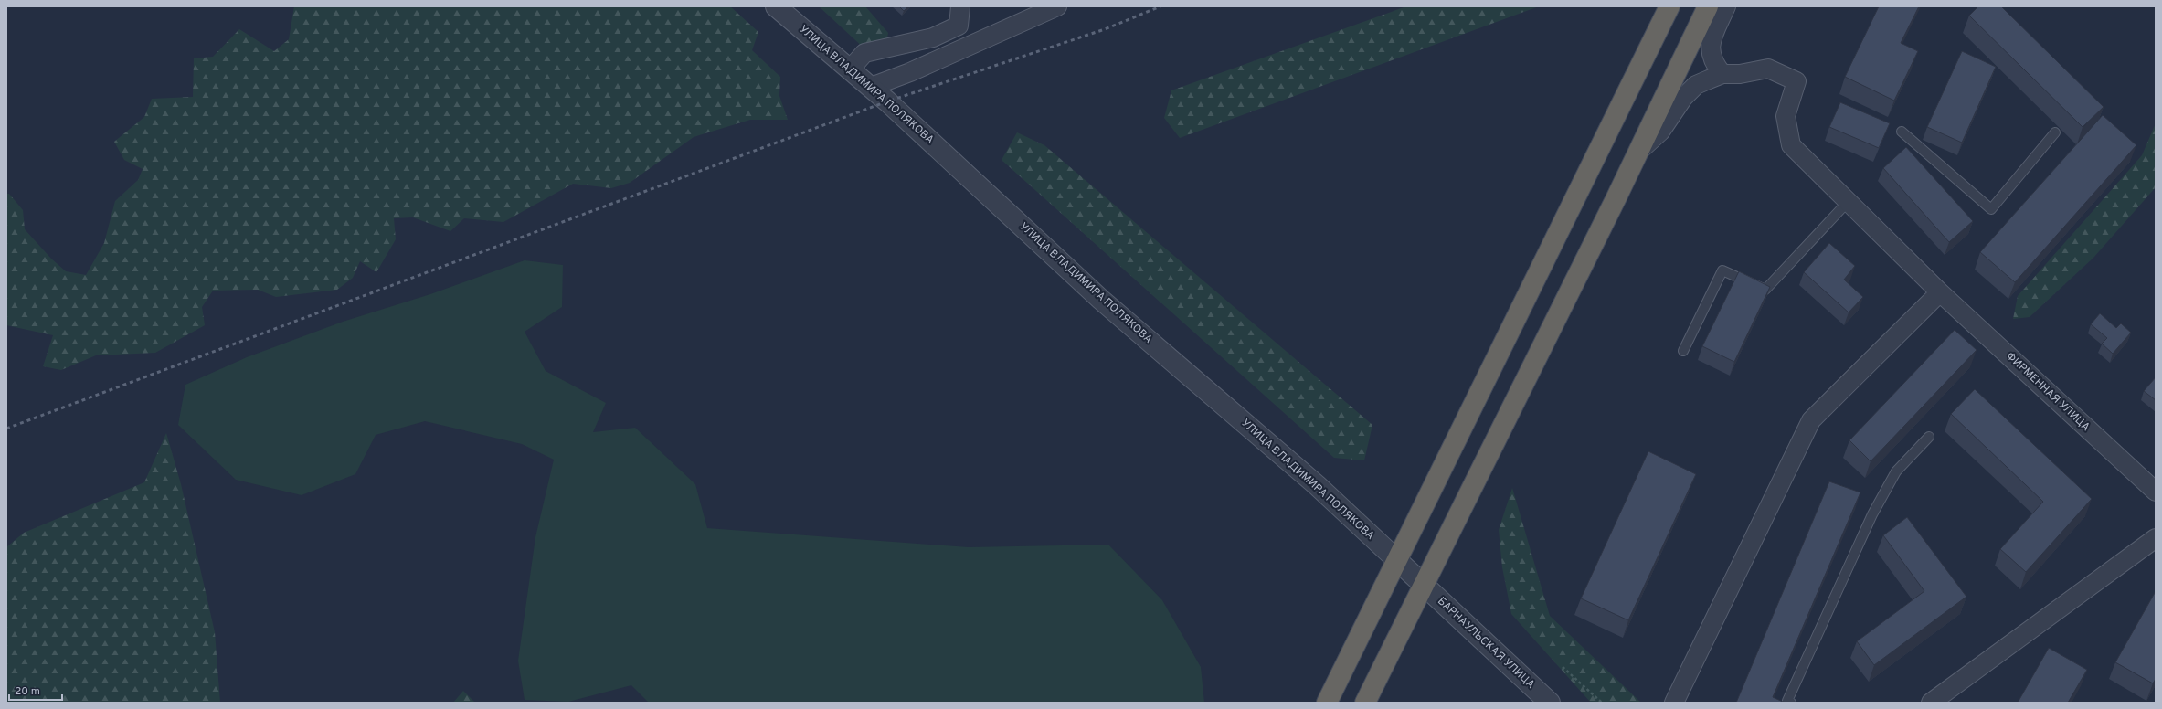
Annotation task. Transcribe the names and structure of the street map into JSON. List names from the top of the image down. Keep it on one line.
{"streets":{"street":["УЛИЦА ВЛАДИМИРА ПОЛЯКОВА","ФИРМЕННАЯ УЛИЦА","БАРНАУЛЬСКАЯ УЛИЦА"]},"crossings":[["УЛИЦА ВЛАДИМИРА ПОЛЯКОВА","БАРНАУЛЬСКАЯ УЛИЦА"]],"scale_bar":"20 m"}
